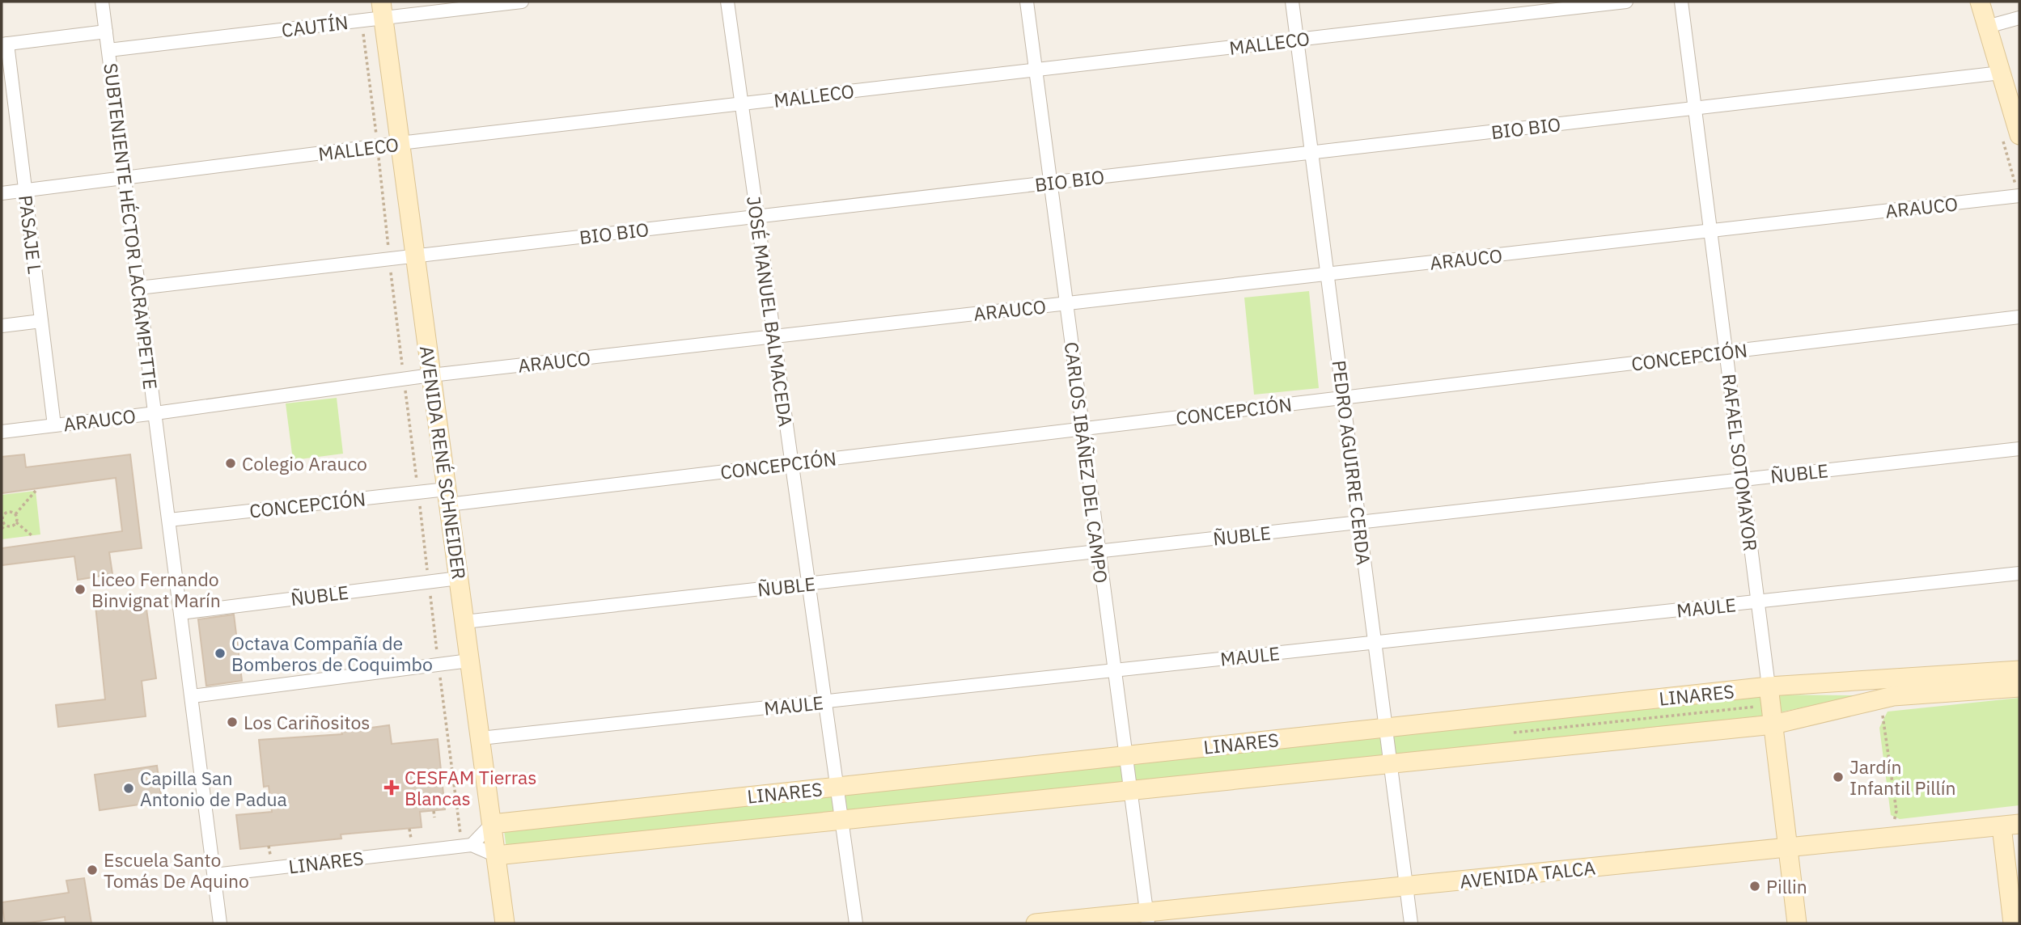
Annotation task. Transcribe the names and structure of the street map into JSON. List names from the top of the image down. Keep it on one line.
{"streets":{"main road":["AVENIDA RENÉ SCHNEIDER","RAFAEL SOTOMAYOR","LINARES","AVENIDA TALCA"],"street":["CAUTÍN","MALLECO","BIO BIO","ARAUCO","SUBTENIENTE HÉCTOR LACRAMPETTE","PASAJE L","JOSÉ MANUEL BALMACEDA","CONCEPCIÓN","CARLOS IBÁÑEZ DEL CAMPO","PEDRO AGUIRRE CERDA","ÑUBLE","MAULE"]},"crossings":[["CAUTÍN","SUBTENIENTE HÉCTOR LACRAMPETTE"],["CAUTÍN","AVENIDA RENÉ SCHNEIDER"],["MALLECO","SUBTENIENTE HÉCTOR LACRAMPETTE"],["MALLECO","PASAJE L"],["MALLECO","JOSÉ MANUEL BALMACEDA"],["MALLECO","AVENIDA RENÉ SCHNEIDER"],["MALLECO","CARLOS IBÁÑEZ DEL CAMPO"],["MALLECO","PEDRO AGUIRRE CERDA"],["BIO BIO","SUBTENIENTE HÉCTOR LACRAMPETTE"],["BIO BIO","JOSÉ MANUEL BALMACEDA"],["BIO BIO","AVENIDA RENÉ SCHNEIDER"],["BIO BIO","CARLOS IBÁÑEZ DEL CAMPO"],["BIO BIO","PEDRO AGUIRRE CERDA"],["BIO BIO","RAFAEL SOTOMAYOR"],["ARAUCO","SUBTENIENTE HÉCTOR LACRAMPETTE"],["ARAUCO","PASAJE L"],["ARAUCO","JOSÉ MANUEL BALMACEDA"],["ARAUCO","AVENIDA RENÉ SCHNEIDER"],["ARAUCO","CARLOS IBÁÑEZ DEL CAMPO"],["ARAUCO","PEDRO AGUIRRE CERDA"],["ARAUCO","RAFAEL SOTOMAYOR"],["SUBTENIENTE HÉCTOR LACRAMPETTE","CONCEPCIÓN"],["SUBTENIENTE HÉCTOR LACRAMPETTE","ÑUBLE"],["SUBTENIENTE HÉCTOR LACRAMPETTE","LINARES"],["JOSÉ MANUEL BALMACEDA","CONCEPCIÓN"],["JOSÉ MANUEL BALMACEDA","ÑUBLE"],["JOSÉ MANUEL BALMACEDA","MAULE"],["JOSÉ MANUEL BALMACEDA","LINARES"],["CONCEPCIÓN","AVENIDA RENÉ SCHNEIDER"],["CONCEPCIÓN","CARLOS IBÁÑEZ DEL CAMPO"],["CONCEPCIÓN","PEDRO AGUIRRE CERDA"],["CONCEPCIÓN","RAFAEL SOTOMAYOR"],["AVENIDA RENÉ SCHNEIDER","ÑUBLE"],["AVENIDA RENÉ SCHNEIDER","MAULE"],["AVENIDA RENÉ SCHNEIDER","LINARES"],["CARLOS IBÁÑEZ DEL CAMPO","ÑUBLE"],["CARLOS IBÁÑEZ DEL CAMPO","MAULE"],["CARLOS IBÁÑEZ DEL CAMPO","LINARES"],["CARLOS IBÁÑEZ DEL CAMPO","AVENIDA TALCA"],["PEDRO AGUIRRE CERDA","ÑUBLE"],["PEDRO AGUIRRE CERDA","MAULE"],["PEDRO AGUIRRE CERDA","LINARES"],["PEDRO AGUIRRE CERDA","AVENIDA TALCA"],["RAFAEL SOTOMAYOR","ÑUBLE"],["RAFAEL SOTOMAYOR","MAULE"],["RAFAEL SOTOMAYOR","LINARES"],["RAFAEL SOTOMAYOR","AVENIDA TALCA"]],"places":{"other":["Colegio Arauco","Liceo Fernando Binvignat Marín","Octava Compañía de Bomberos de Coquimbo","Los Cariñositos","Jardín Infantil Pillín","Capilla San Antonio de Padua","Escuela Santo Tomás De Aquino","Pillin"],"health":["CESFAM Tierras Blancas"]}}
